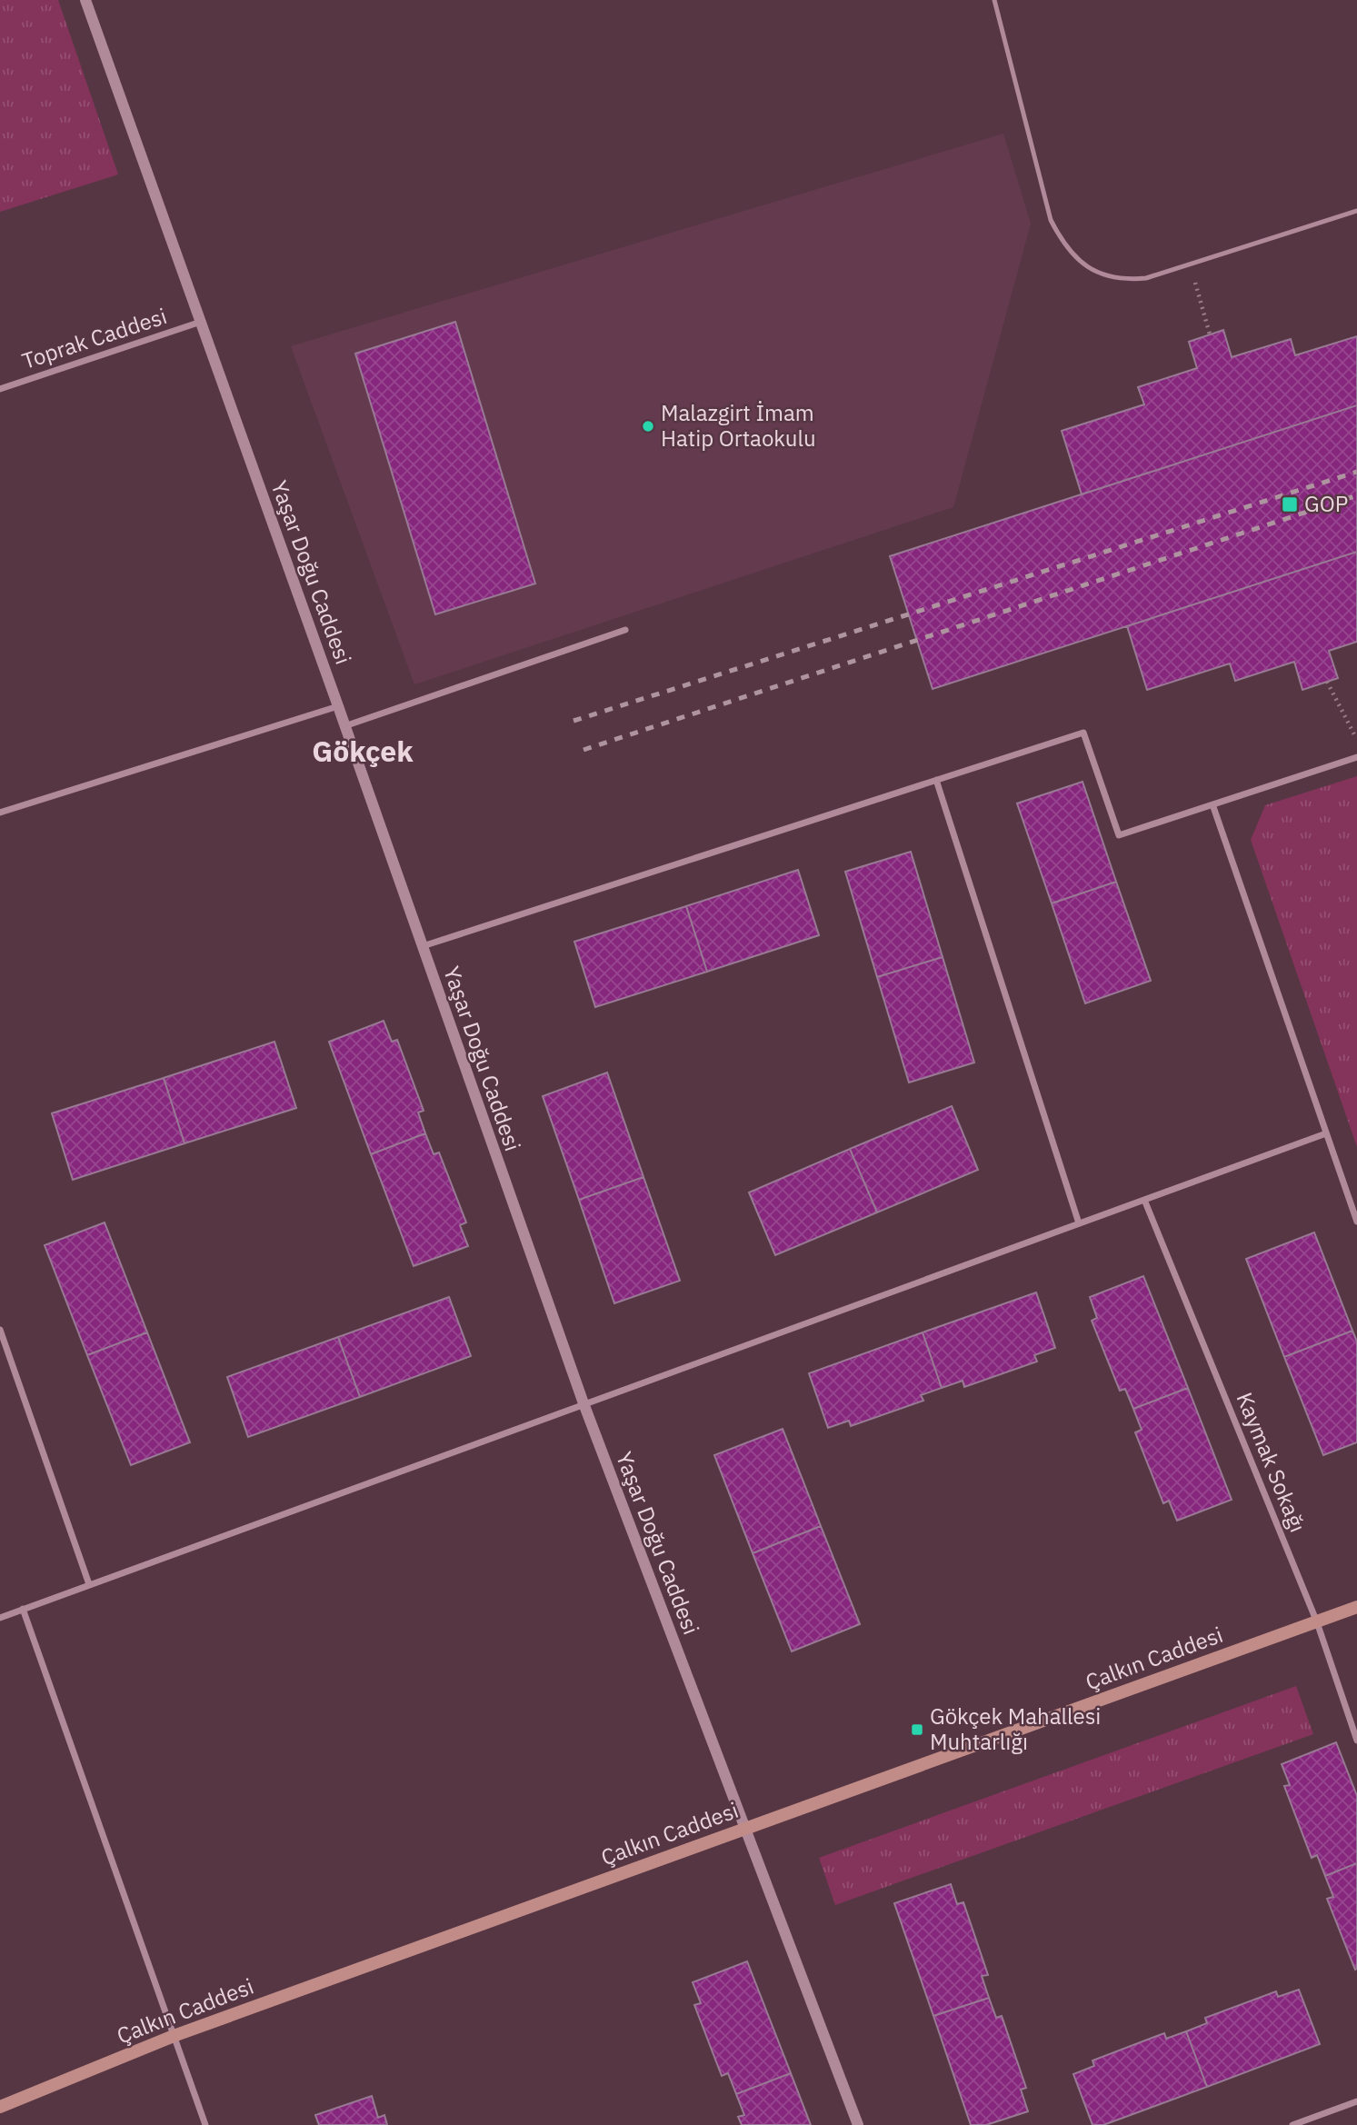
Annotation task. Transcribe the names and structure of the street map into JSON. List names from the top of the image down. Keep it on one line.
{"streets":{"main road":["Çalkın Caddesi"],"street":["Toprak Caddesi","Yaşar Doğu Caddesi","Kaymak Sokağı"]},"crossings":[["Toprak Caddesi","Yaşar Doğu Caddesi"],["Yaşar Doğu Caddesi","Çalkın Caddesi"],["Kaymak Sokağı","Çalkın Caddesi"]],"districts":["Gökçek"],"places":{"other":["Malazgirt İmam Hatip Ortaokulu"],"transit":["GOP","Gökçek Mahallesi Muhtarlığı"]}}
